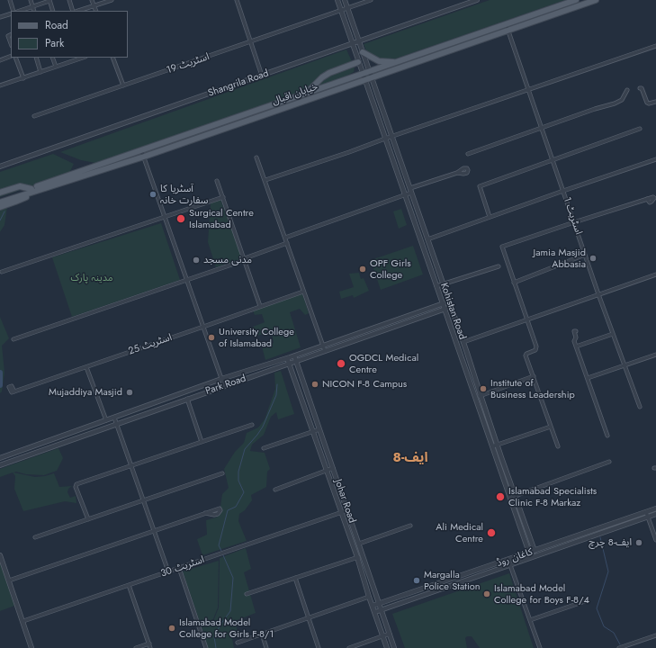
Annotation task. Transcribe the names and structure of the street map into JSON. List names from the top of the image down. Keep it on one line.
{"streets":{"main road":["خیابان اقبال"],"street":["اسٹریٹ 19","Shangrila Road","اسٹریٹ 1","Kohistan Road","اسٹریٹ 25","Park Road","Johar Road","کاغان روڈ","اسٹریٹ 30"]},"crossings":[["اسٹریٹ 19","Kohistan Road"],["Shangrila Road","Kohistan Road"],["خیابان اقبال","اسٹریٹ 1"],["خیابان اقبال","Kohistan Road"],["Kohistan Road","Park Road"],["Kohistan Road","کاغان روڈ"],["Park Road","Johar Road"],["Johar Road","کاغان روڈ"],["Johar Road","اسٹریٹ 30"]],"districts":["ایف-8"],"parks":["مدینہ پارک"],"places":["آسٹریا کا سفارت خانہ","Surgical Centre Islamabad","Jamia Masjid Abbasia","مدنی مسجد","OPF Girls College","University College of Islamabad","OGDCL Medical Centre","NICON F-8 Campus","Institute of Business Leadership","Mujaddiya Masjid","Islamabad Specialists Clinic F-8 Markaz","Ali Medical Centre","ایف-8 چرچ","Margalla Police Station","Islamabad Model College for Boys F-8/4","Islamabad Model College for Girls F-8/1"],"legend":["Road","Park"]}
